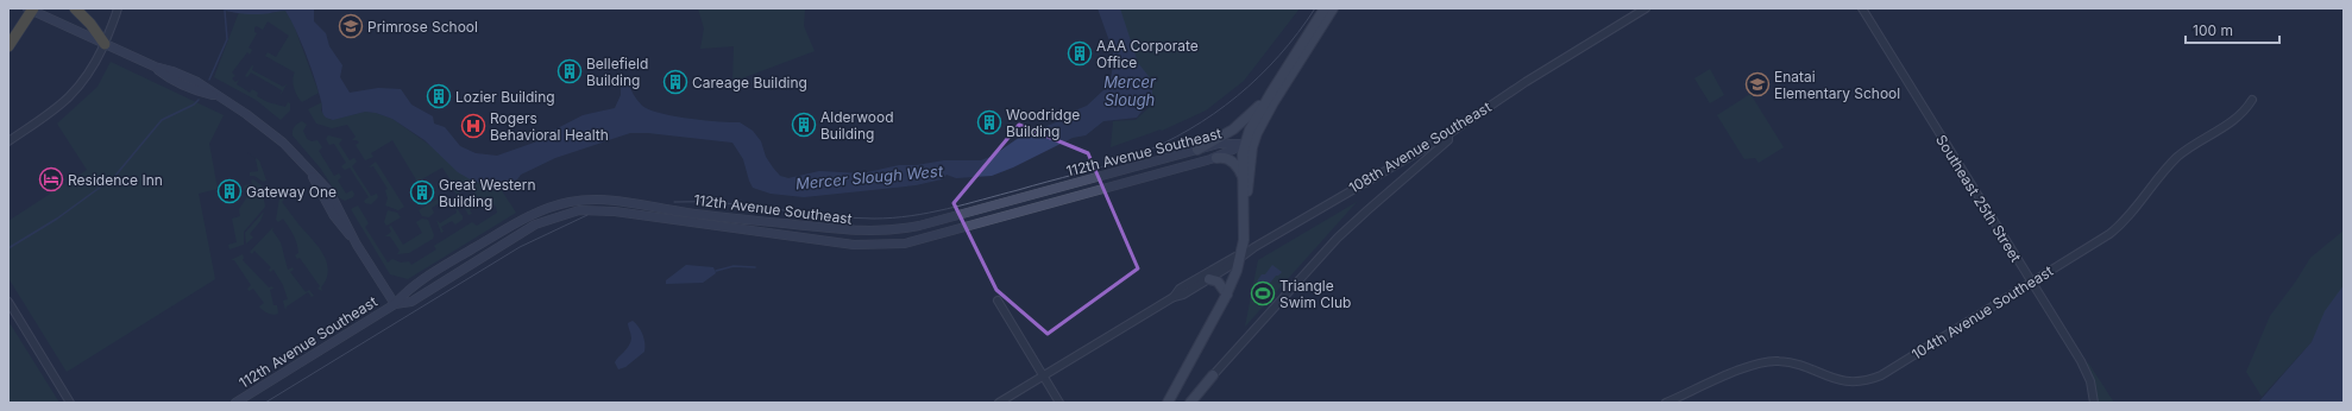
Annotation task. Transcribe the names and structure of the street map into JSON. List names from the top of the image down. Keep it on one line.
{"streets":{"main road":["112th Avenue Southeast"],"street":["108th Avenue Southeast","Southeast 25th Street","104th Avenue Southeast"]},"crossings":[["Southeast 25th Street","104th Avenue Southeast"]],"water":["Mercer Slough","Mercer Slough West"],"places":{"school or university":["Primrose School","Enatai Elementary School"],"building":["AAA Corporate Office","Bellefield Building","Careage Building","Lozier Building","Woodridge Building","Alderwood Building","Gateway One","Great Western Building"],"hospital":["Rogers Behavioral Health"],"hotel":["Residence Inn"],"sports":["Triangle Swim Club"]},"scale_bar":"100 m"}
